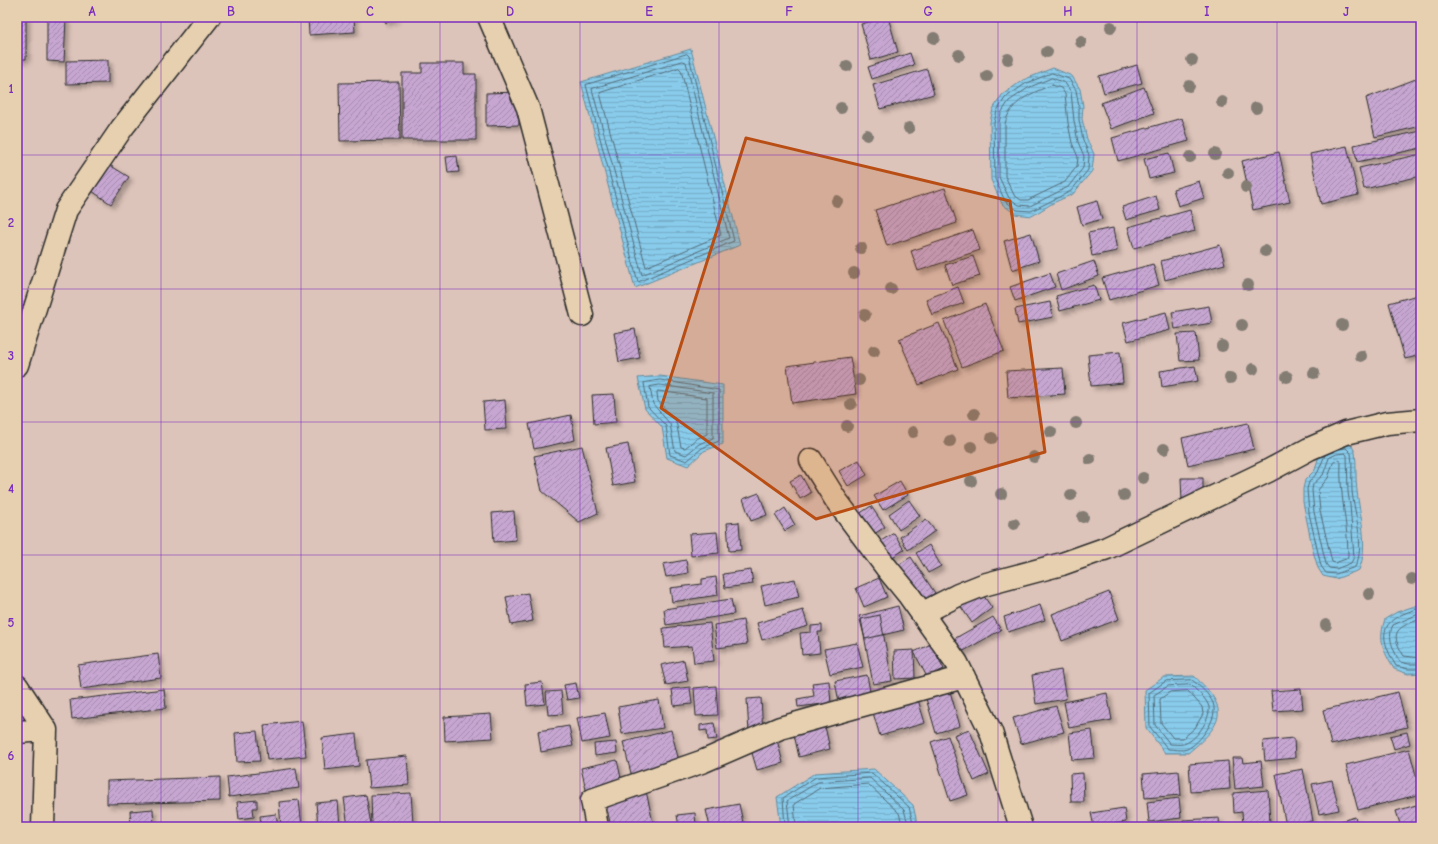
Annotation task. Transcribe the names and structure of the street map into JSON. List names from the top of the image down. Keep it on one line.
{"grid":{"columns":["A","B","C","D","E","F","G","H","I","J"],"rows":["1","2","3","4","5","6"]}}
